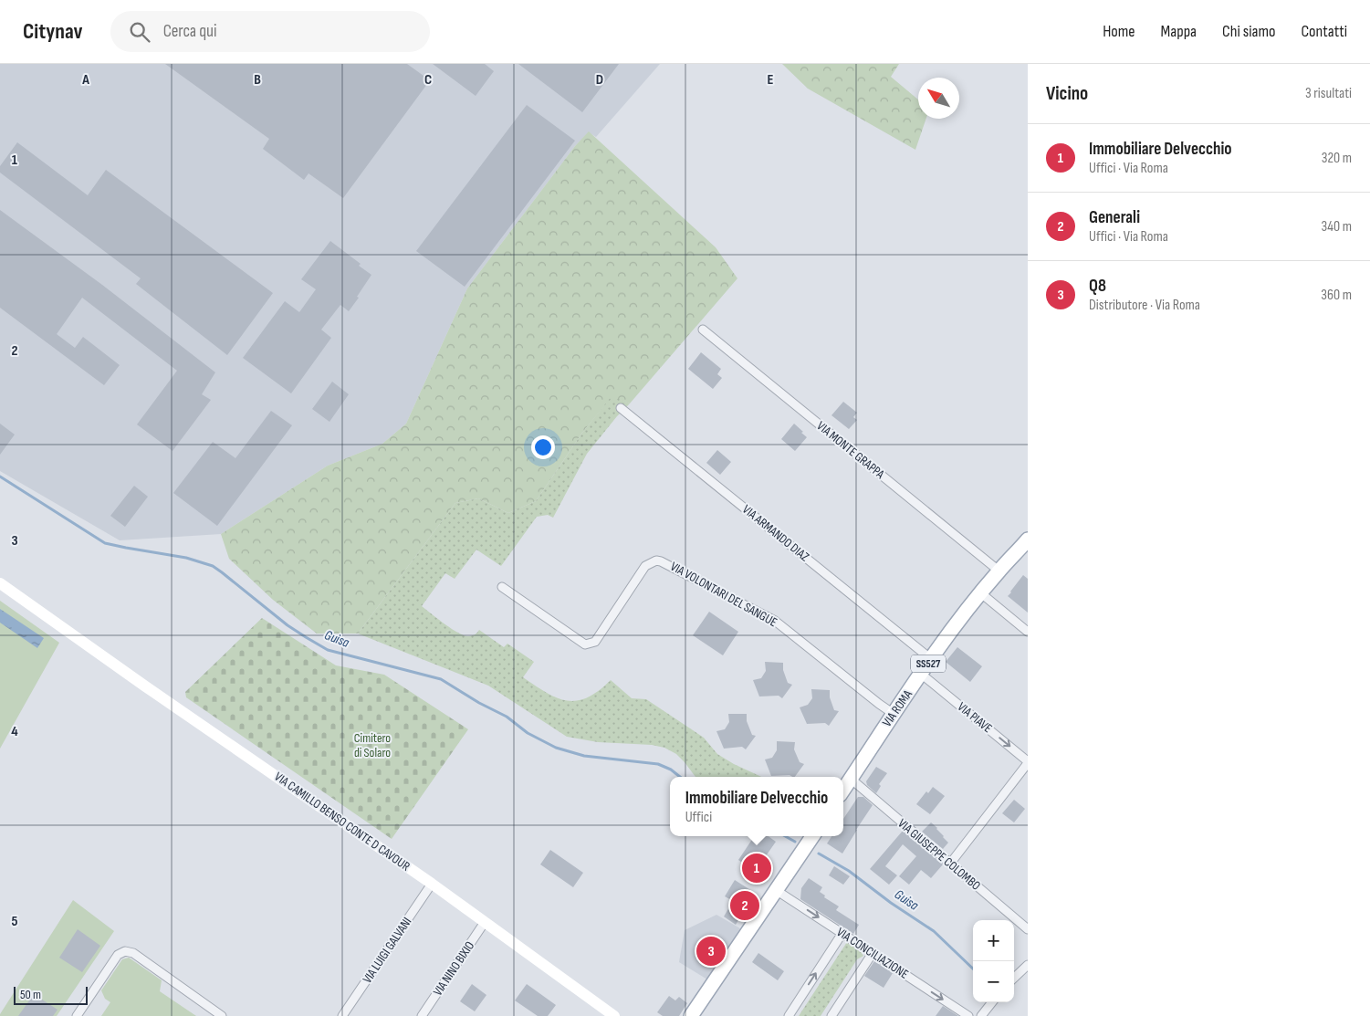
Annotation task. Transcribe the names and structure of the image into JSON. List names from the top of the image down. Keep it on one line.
{"streets":{"main road":["SS527","VIA ROMA"],"street":["VIA MONTE GRAPPA","VIA ARMANDO DIAZ","VIA VOLONTARI DEL SANGUE","VIA PIAVE","VIA CAMILLO BENSO CONTE D CAVOUR","VIA GIUSEPPE COLOMBO","VIA LUIGI GALVANI","VIA CONCILIAZIONE","VIA NINO BIXIO"]},"crossings":[["VIA MONTE GRAPPA","VIA ROMA"],["VIA ARMANDO DIAZ","VIA ROMA"],["VIA VOLONTARI DEL SANGUE","VIA ROMA"],["VIA ROMA","VIA PIAVE"],["VIA ROMA","VIA GIUSEPPE COLOMBO"],["VIA CAMILLO BENSO CONTE D CAVOUR","VIA LUIGI GALVANI"],["VIA CAMILLO BENSO CONTE D CAVOUR","VIA NINO BIXIO"]],"one_way":["VIA PIAVE","VIA CONCILIAZIONE"],"water":["Guisa"],"parks":["Cimitero di Solaro"],"scale_bar":"50 m","north":"top left","page":{"header":"Citynav","search":"Cerca qui","nav":["Home","Mappa","Chi siamo","Contatti"],"heading":["Vicino","3 risultati"],"list":[{"mark":"1","name":"Immobiliare Delvecchio","note":"Uffici · Via Roma","value":"320 m"},{"mark":"2","name":"Generali","note":"Uffici · Via Roma","value":"340 m"},{"mark":"3","name":"Q8","note":"Distributore · Via Roma","value":"360 m"}],"popup":["Immobiliare Delvecchio","Uffici"],"pins":["1","2","3"],"map_buttons":["+","−"],"scale":"50 m"},"grid":{"columns":["A","B","C","D","E"],"rows":["1","2","3","4","5"]}}
